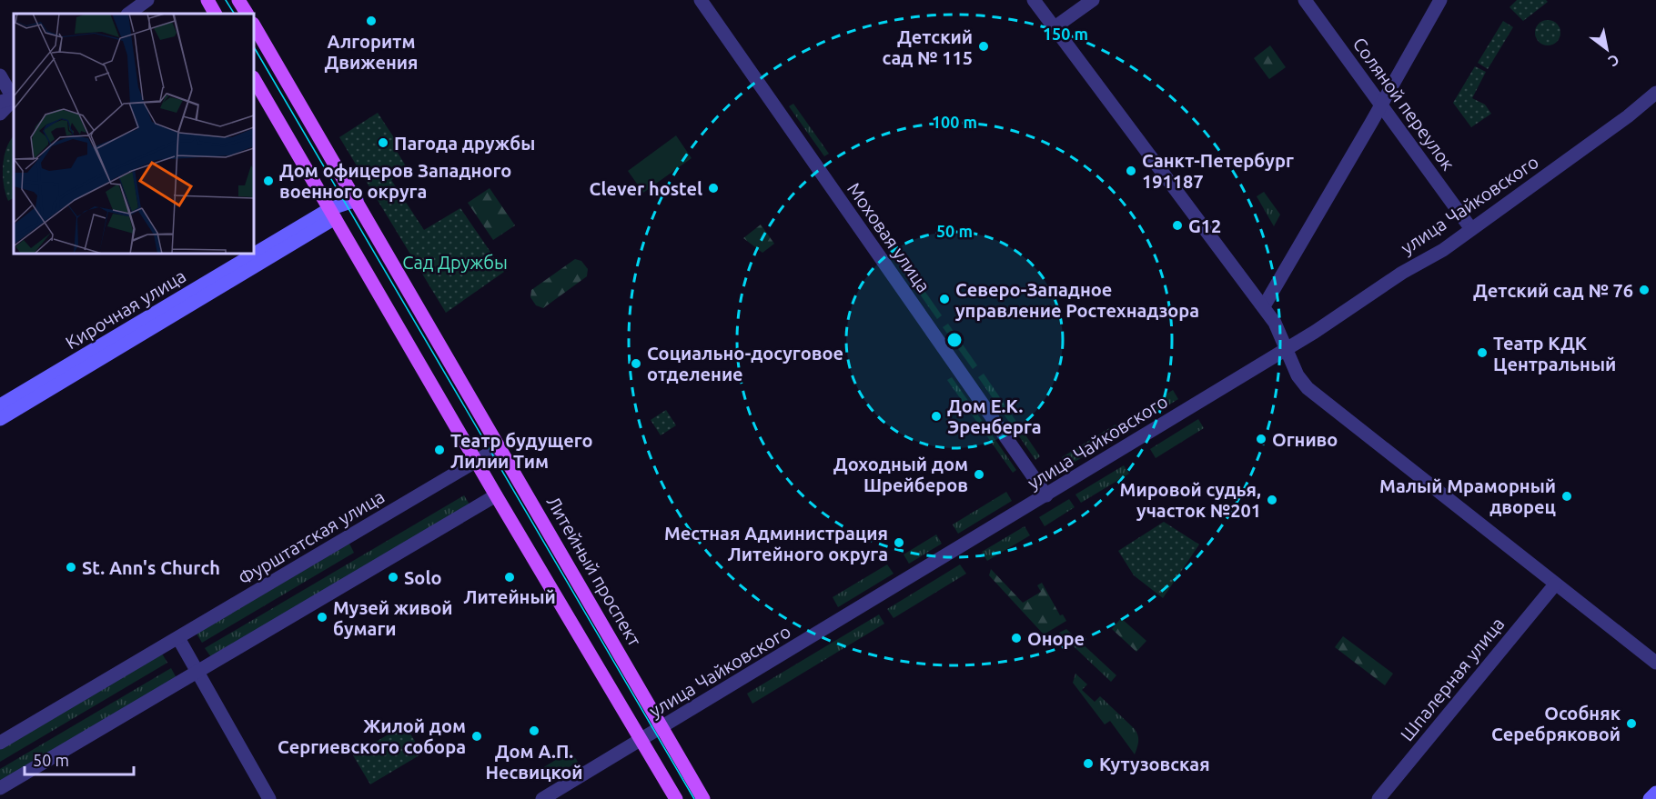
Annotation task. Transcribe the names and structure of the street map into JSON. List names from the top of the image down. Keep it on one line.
{"streets":{"main road":["Кирочная улица","Литейный проспект"],"street":["Соляной переулок","улица Чайковского","Моховая улица","Фурштатская улица","Шпалерная улица"]},"crossings":[["Соляной переулок","улица Чайковского"],["улица Чайковского","Моховая улица"],["улица Чайковского","Литейный проспект"],["Кирочная улица","Литейный проспект"],["Фурштатская улица","Литейный проспект"]],"parks":["Сад Дружбы"],"places":["Алгоритм Движения","Детский сад № 115","Пагода дружбы","Санкт-Петербург 191187","Дом офицеров Западного военного округа","Clever hostel","G12","Детский сад № 76","Северо-Западное управление Ростехнадзора","Театр КДК Центральный","Социально-досуговое отделение","Дом Е.К. Эренберга","Огниво","Театр будущего Лилии Тим","Доходный дом Шрейберов","Малый Мраморный дворец","Мировой судья, участок №201","Местная Администрация Литейного округа","St. Ann's Church","Solo","Литейный","Музей живой бумаги","Оноре","Особняк Серебряковой","Дом А.П. Несвицкой","Жилой дом Сергиевского собора","Кутузовская"],"scale_bar":"50 m","north":"bottom right","rings":["150 m","100 m","50 m"]}
